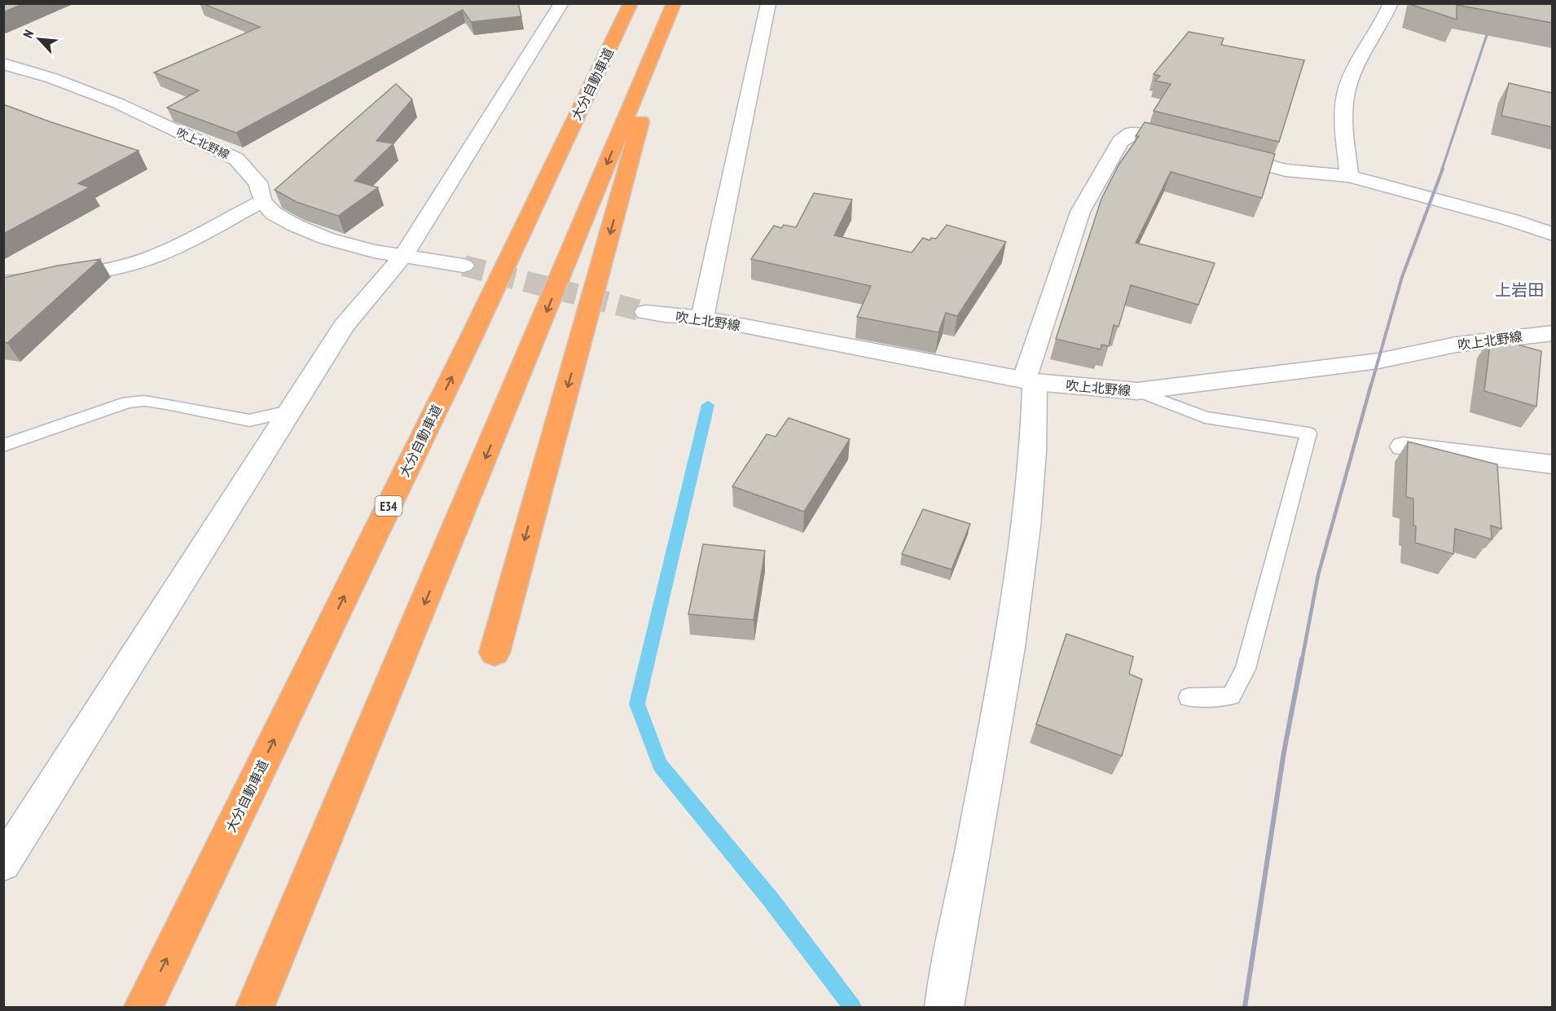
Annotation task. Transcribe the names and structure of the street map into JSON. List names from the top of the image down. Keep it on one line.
{"streets":{"highway":["大分自動車道","E34"],"street":["吹上北野線"]},"districts":["上岩田"],"north":"top left"}
